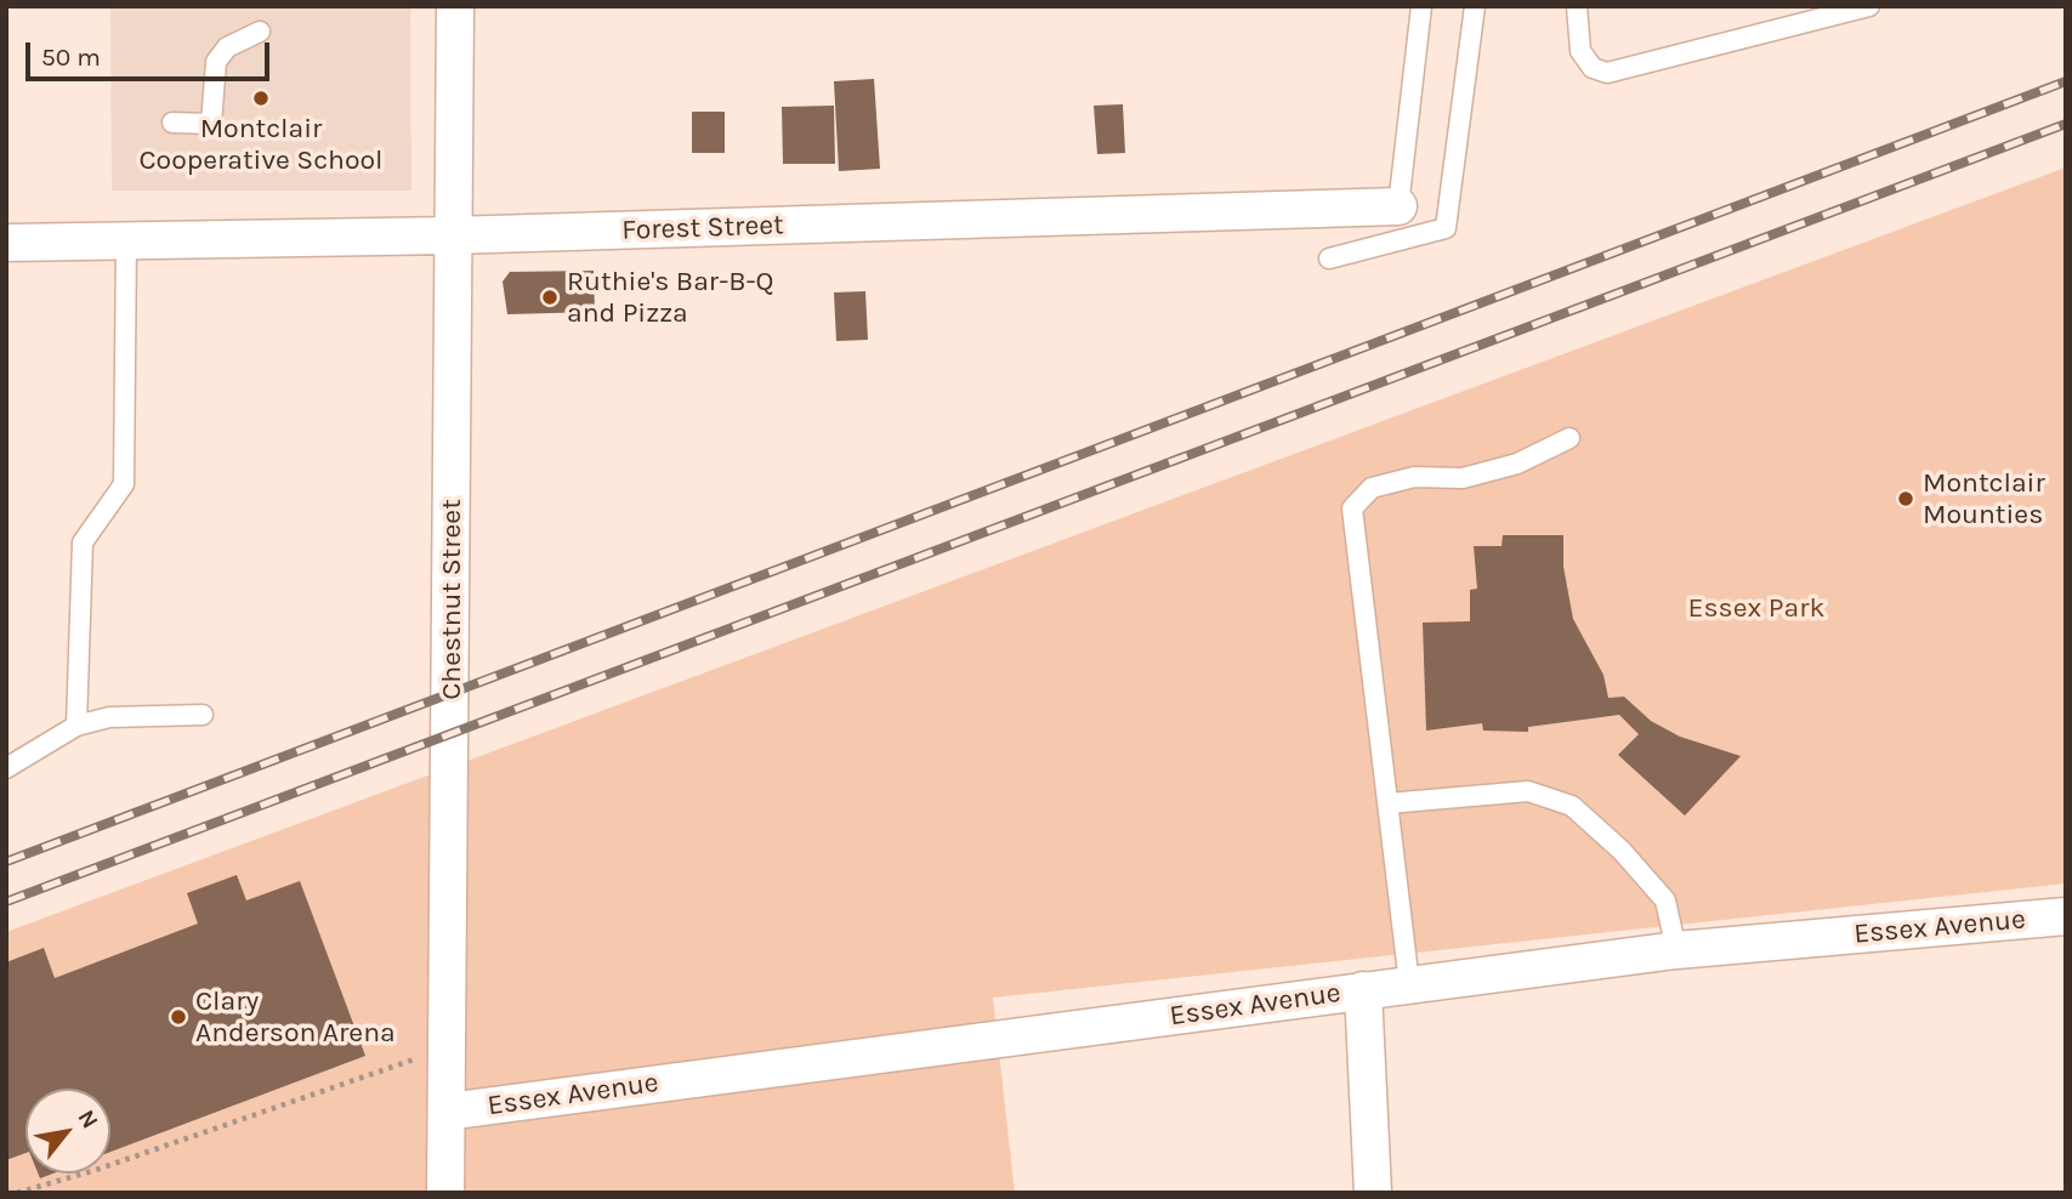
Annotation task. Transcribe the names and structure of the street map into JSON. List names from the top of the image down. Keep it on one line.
{"streets":{"street":["Forest Street","Chestnut Street","Essex Avenue"]},"crossings":[["Forest Street","Chestnut Street"],["Chestnut Street","Essex Avenue"]],"parks":["Essex Park"],"places":["Montclair Cooperative School","Ruthie's Bar-B-Q and Pizza","Montclair Mounties","Clary Anderson Arena"],"scale_bar":"50 m","north":"top right"}
